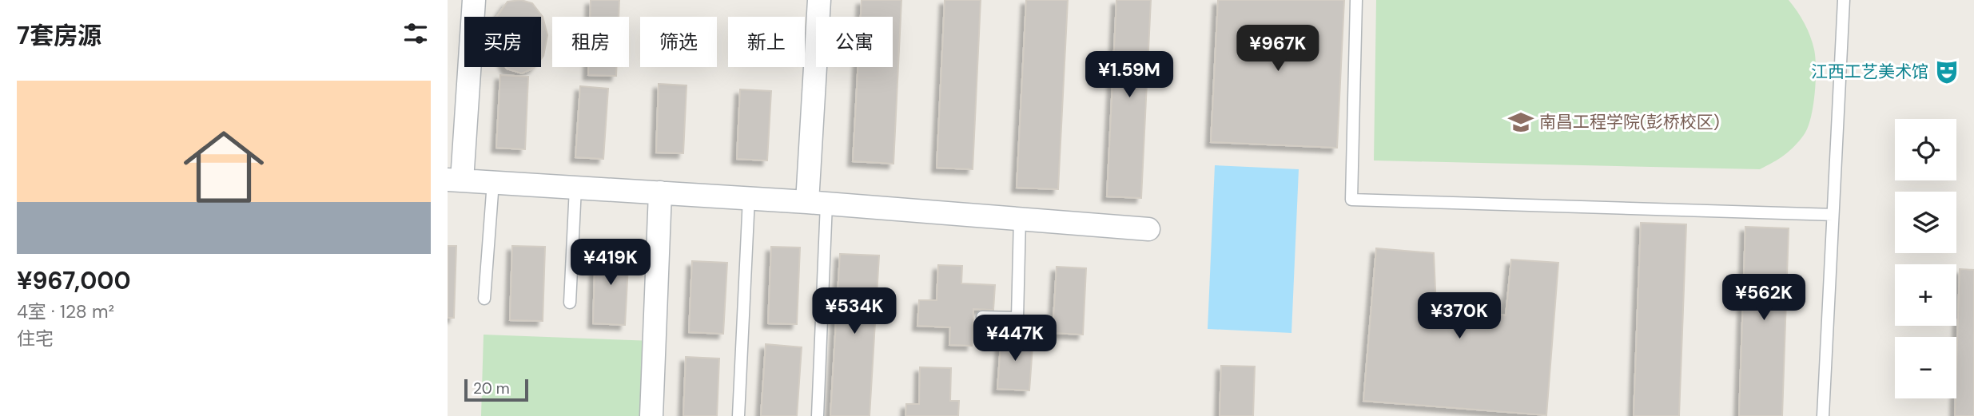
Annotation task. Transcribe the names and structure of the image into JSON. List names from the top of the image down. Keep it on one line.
{"places":{"theatre":["江西工艺美术馆"],"school or university":["南昌工程学院(彭桥校区)"]},"scale_bar":"20 m","page":{"heading":"7套房源","chip":["买房","租房","筛选","新上","公寓"],"price":["¥967K","¥1.59M","¥419K","¥562K","¥534K","¥370K","¥447K"],"list":[{"name":"¥967,000","note":"4室 · 128 m² · 住宅"}],"map_buttons":["+","−"],"scale":"20 m"}}
